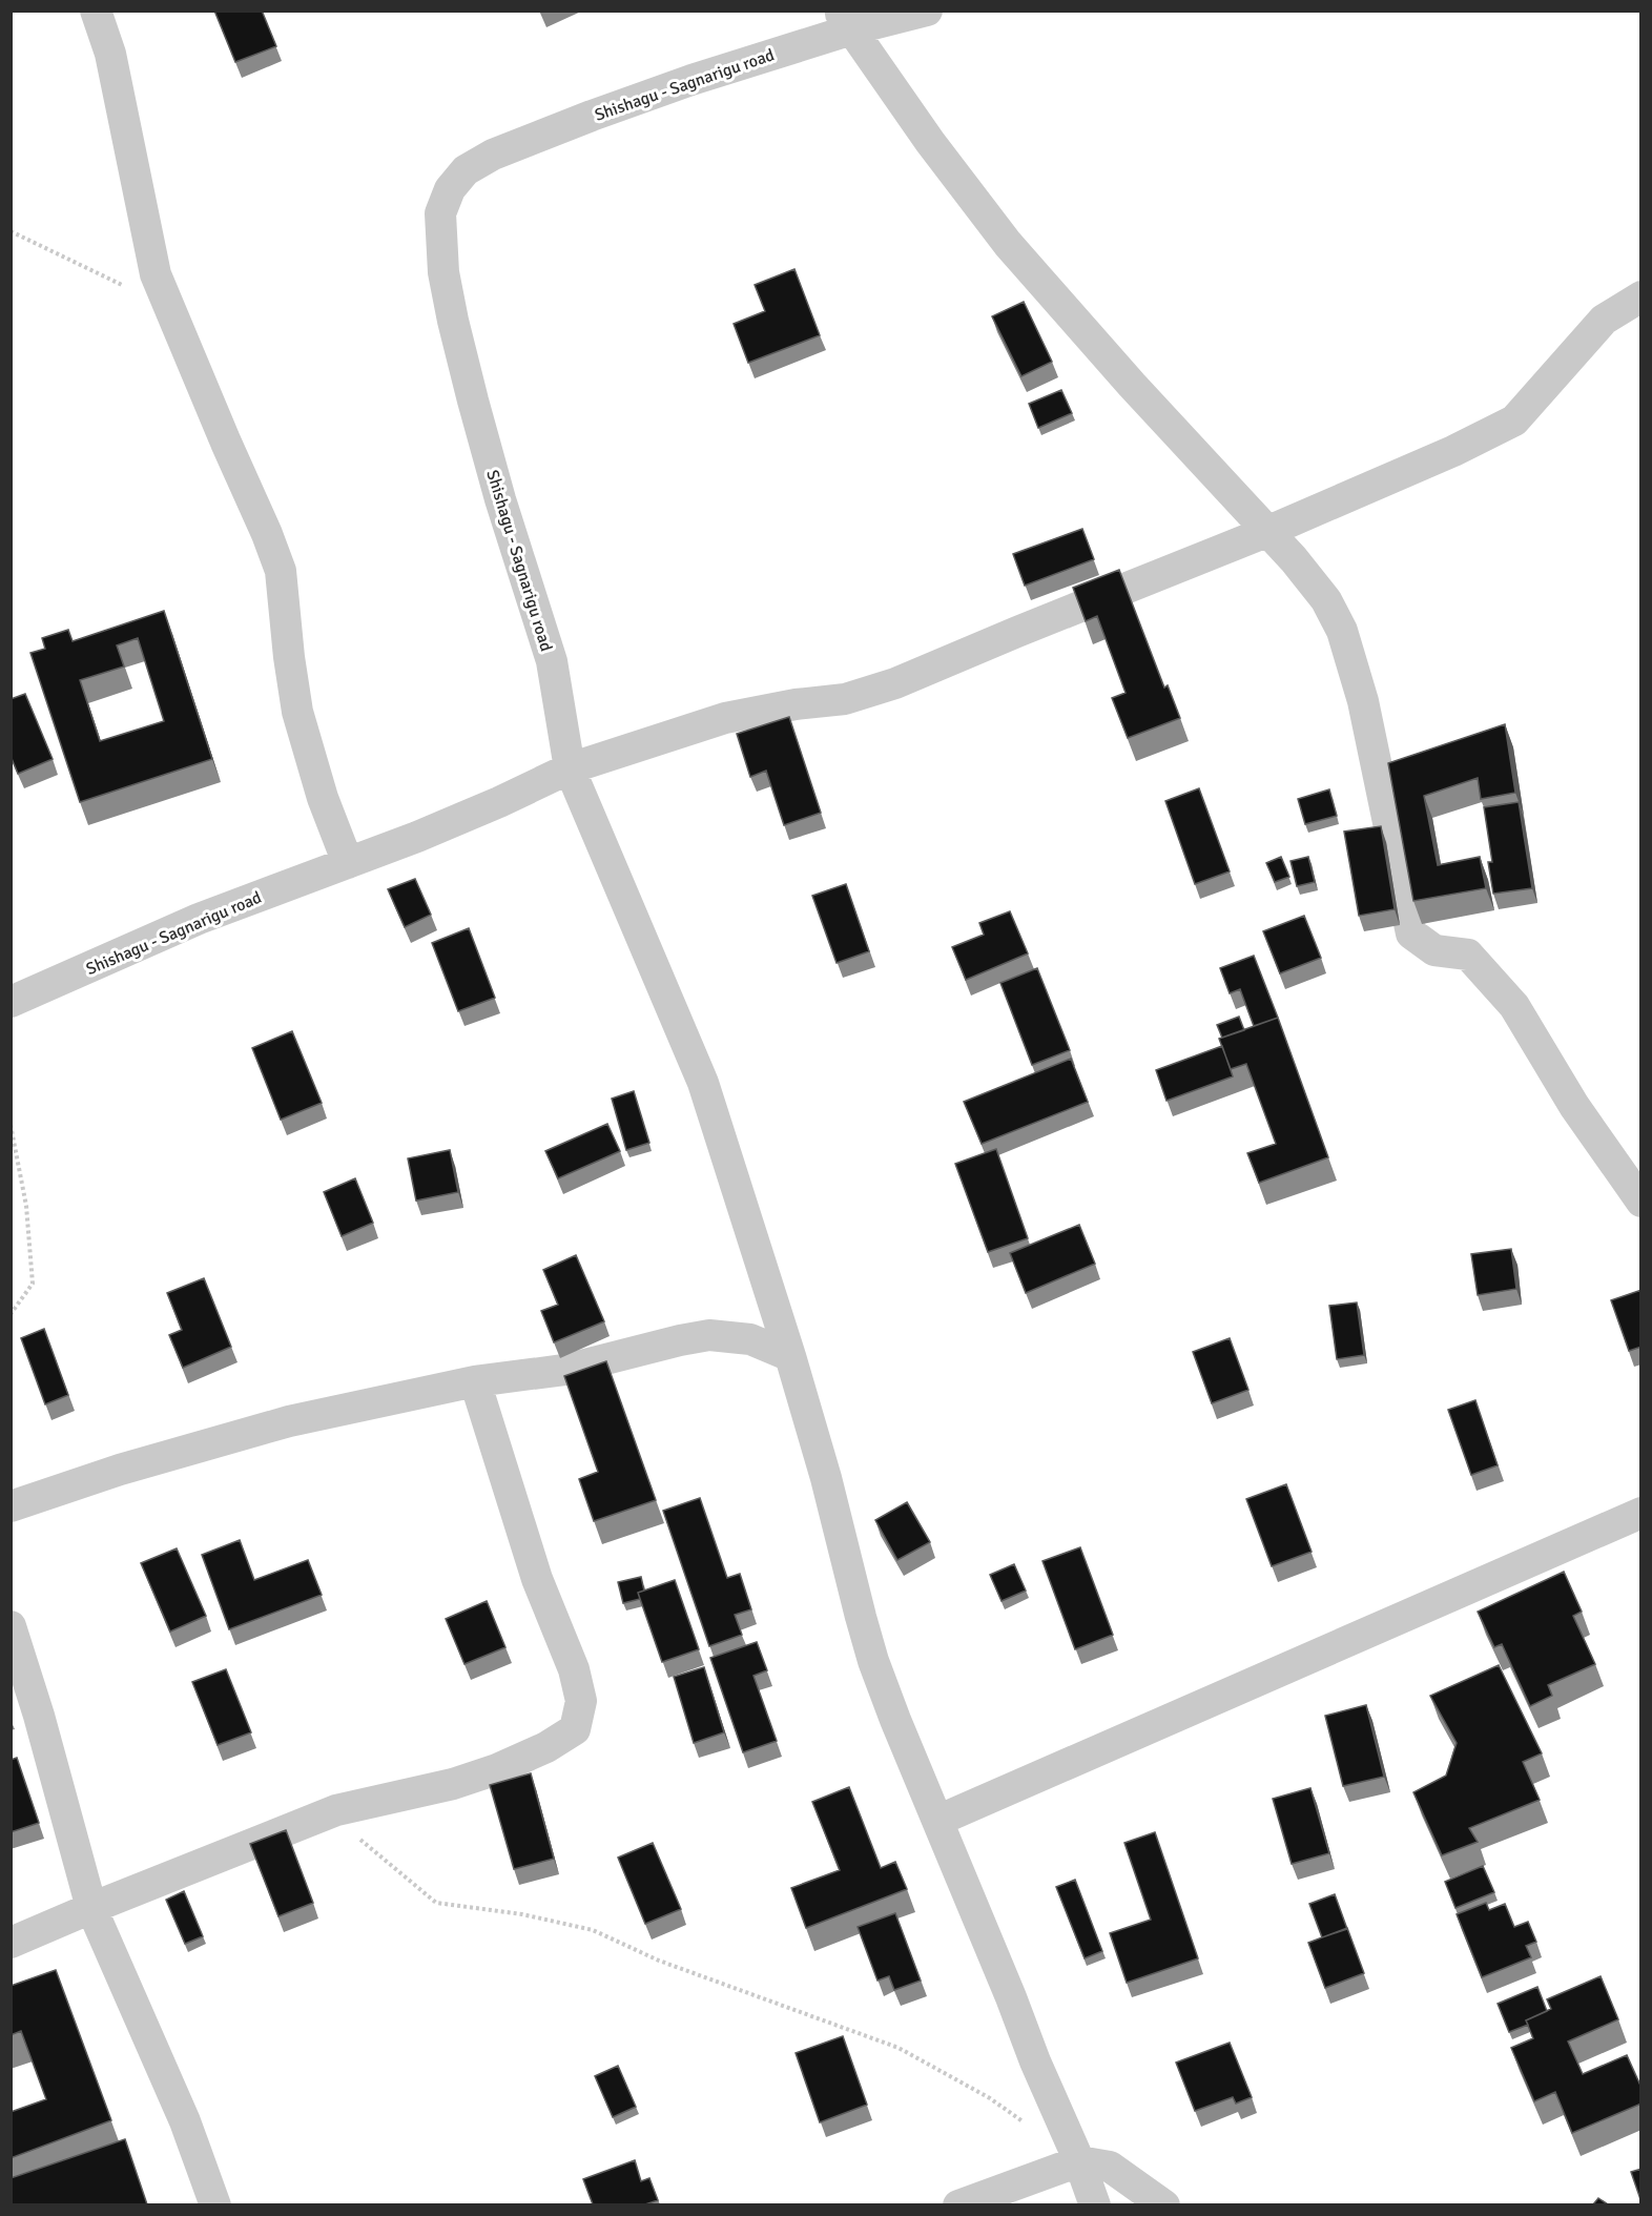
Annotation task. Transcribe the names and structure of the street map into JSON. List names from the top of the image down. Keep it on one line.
{"streets":{"street":["Shishagu - Sagnarigu road"]}}
